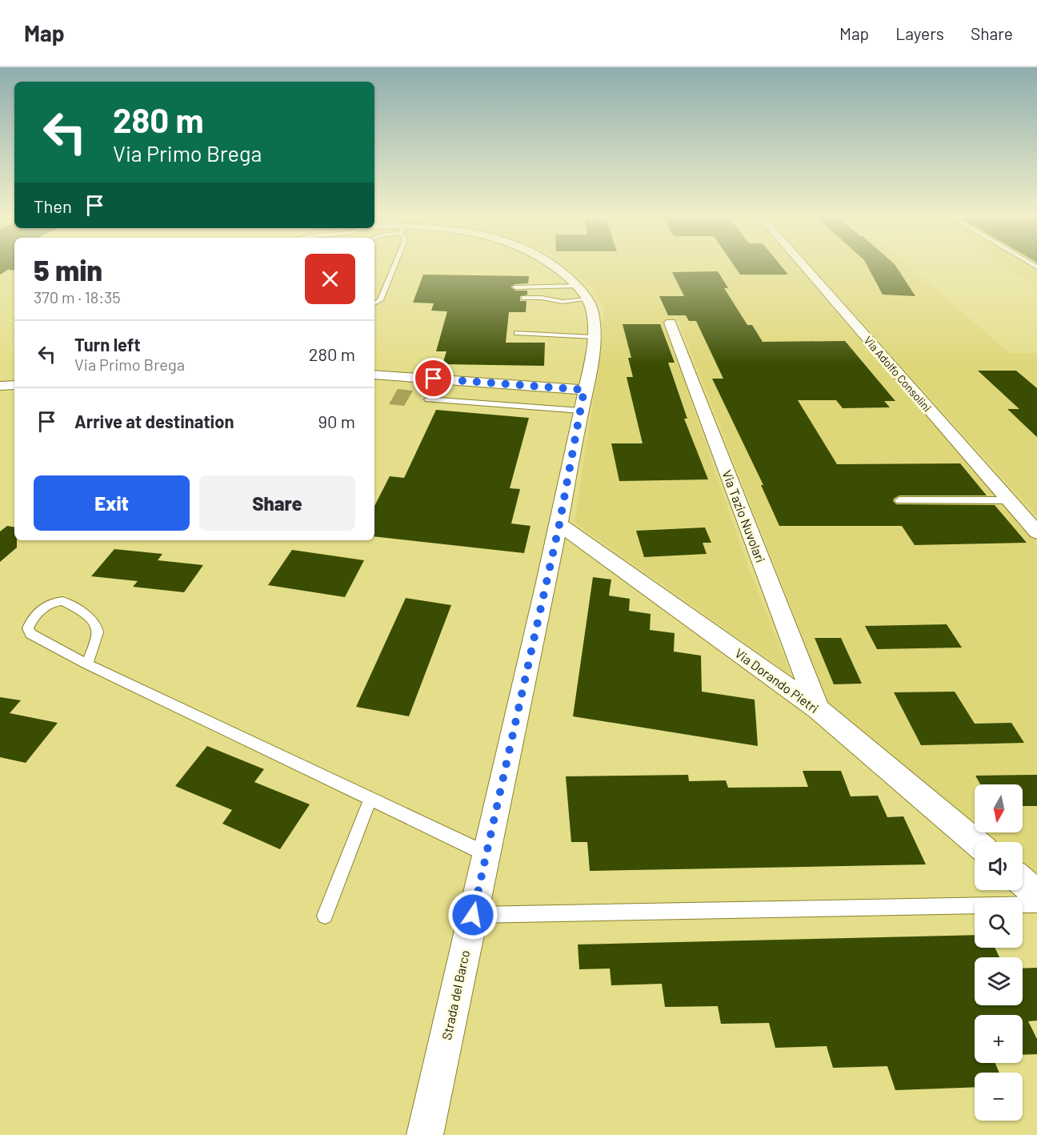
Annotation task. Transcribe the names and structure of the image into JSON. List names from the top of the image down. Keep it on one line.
{"streets":{"street":["Via Adolfo Consolini","Via Tazio Nuvolari","Via Dorando Pietri","Strada del Barco"]},"crossings":[["Via Tazio Nuvolari","Via Dorando Pietri"],["Via Dorando Pietri","Strada del Barco"]],"north":"bottom","page":{"header":"Map","nav":["Map","Layers","Share"],"turn":["280 m","Via Primo Brega"],"then":"Then","heading":["5 min","370 m · 18:35"],"list":[{"name":"Turn left","note":"Via Primo Brega","value":"280 m"},{"name":"Arrive at destination","value":"90 m"}],"buttons":["Exit","Share"],"map_buttons":["+","−"]}}
